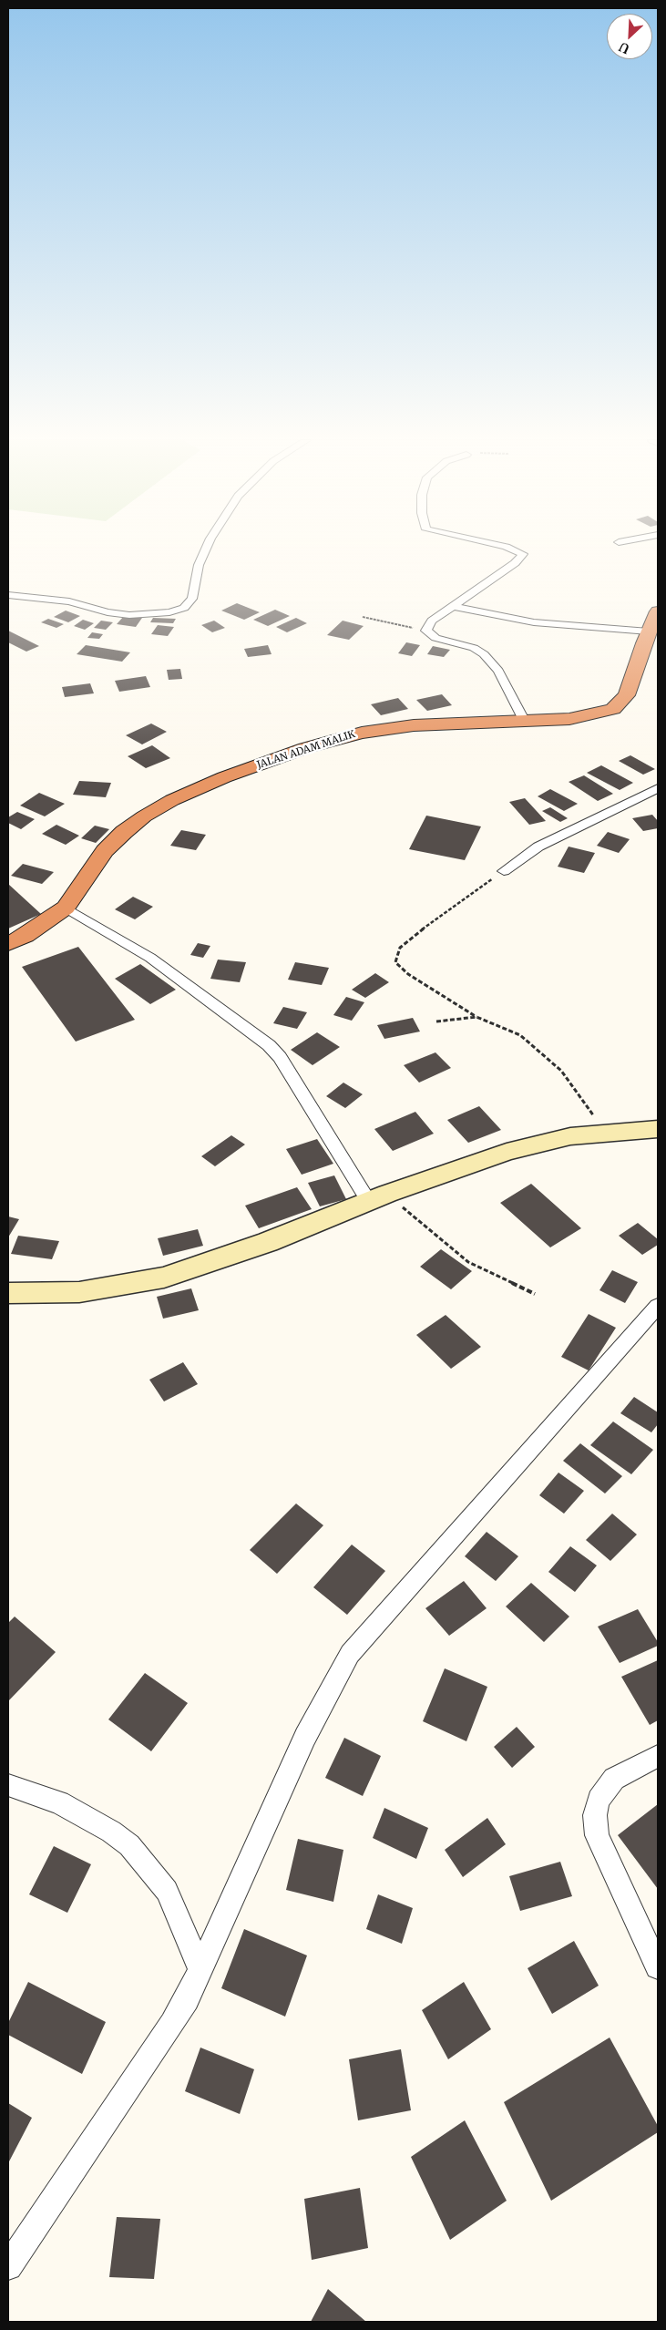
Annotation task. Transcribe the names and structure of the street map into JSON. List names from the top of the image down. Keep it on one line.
{"streets":{"highway":["JALAN ADAM MALIK"]},"north":"bottom left"}
